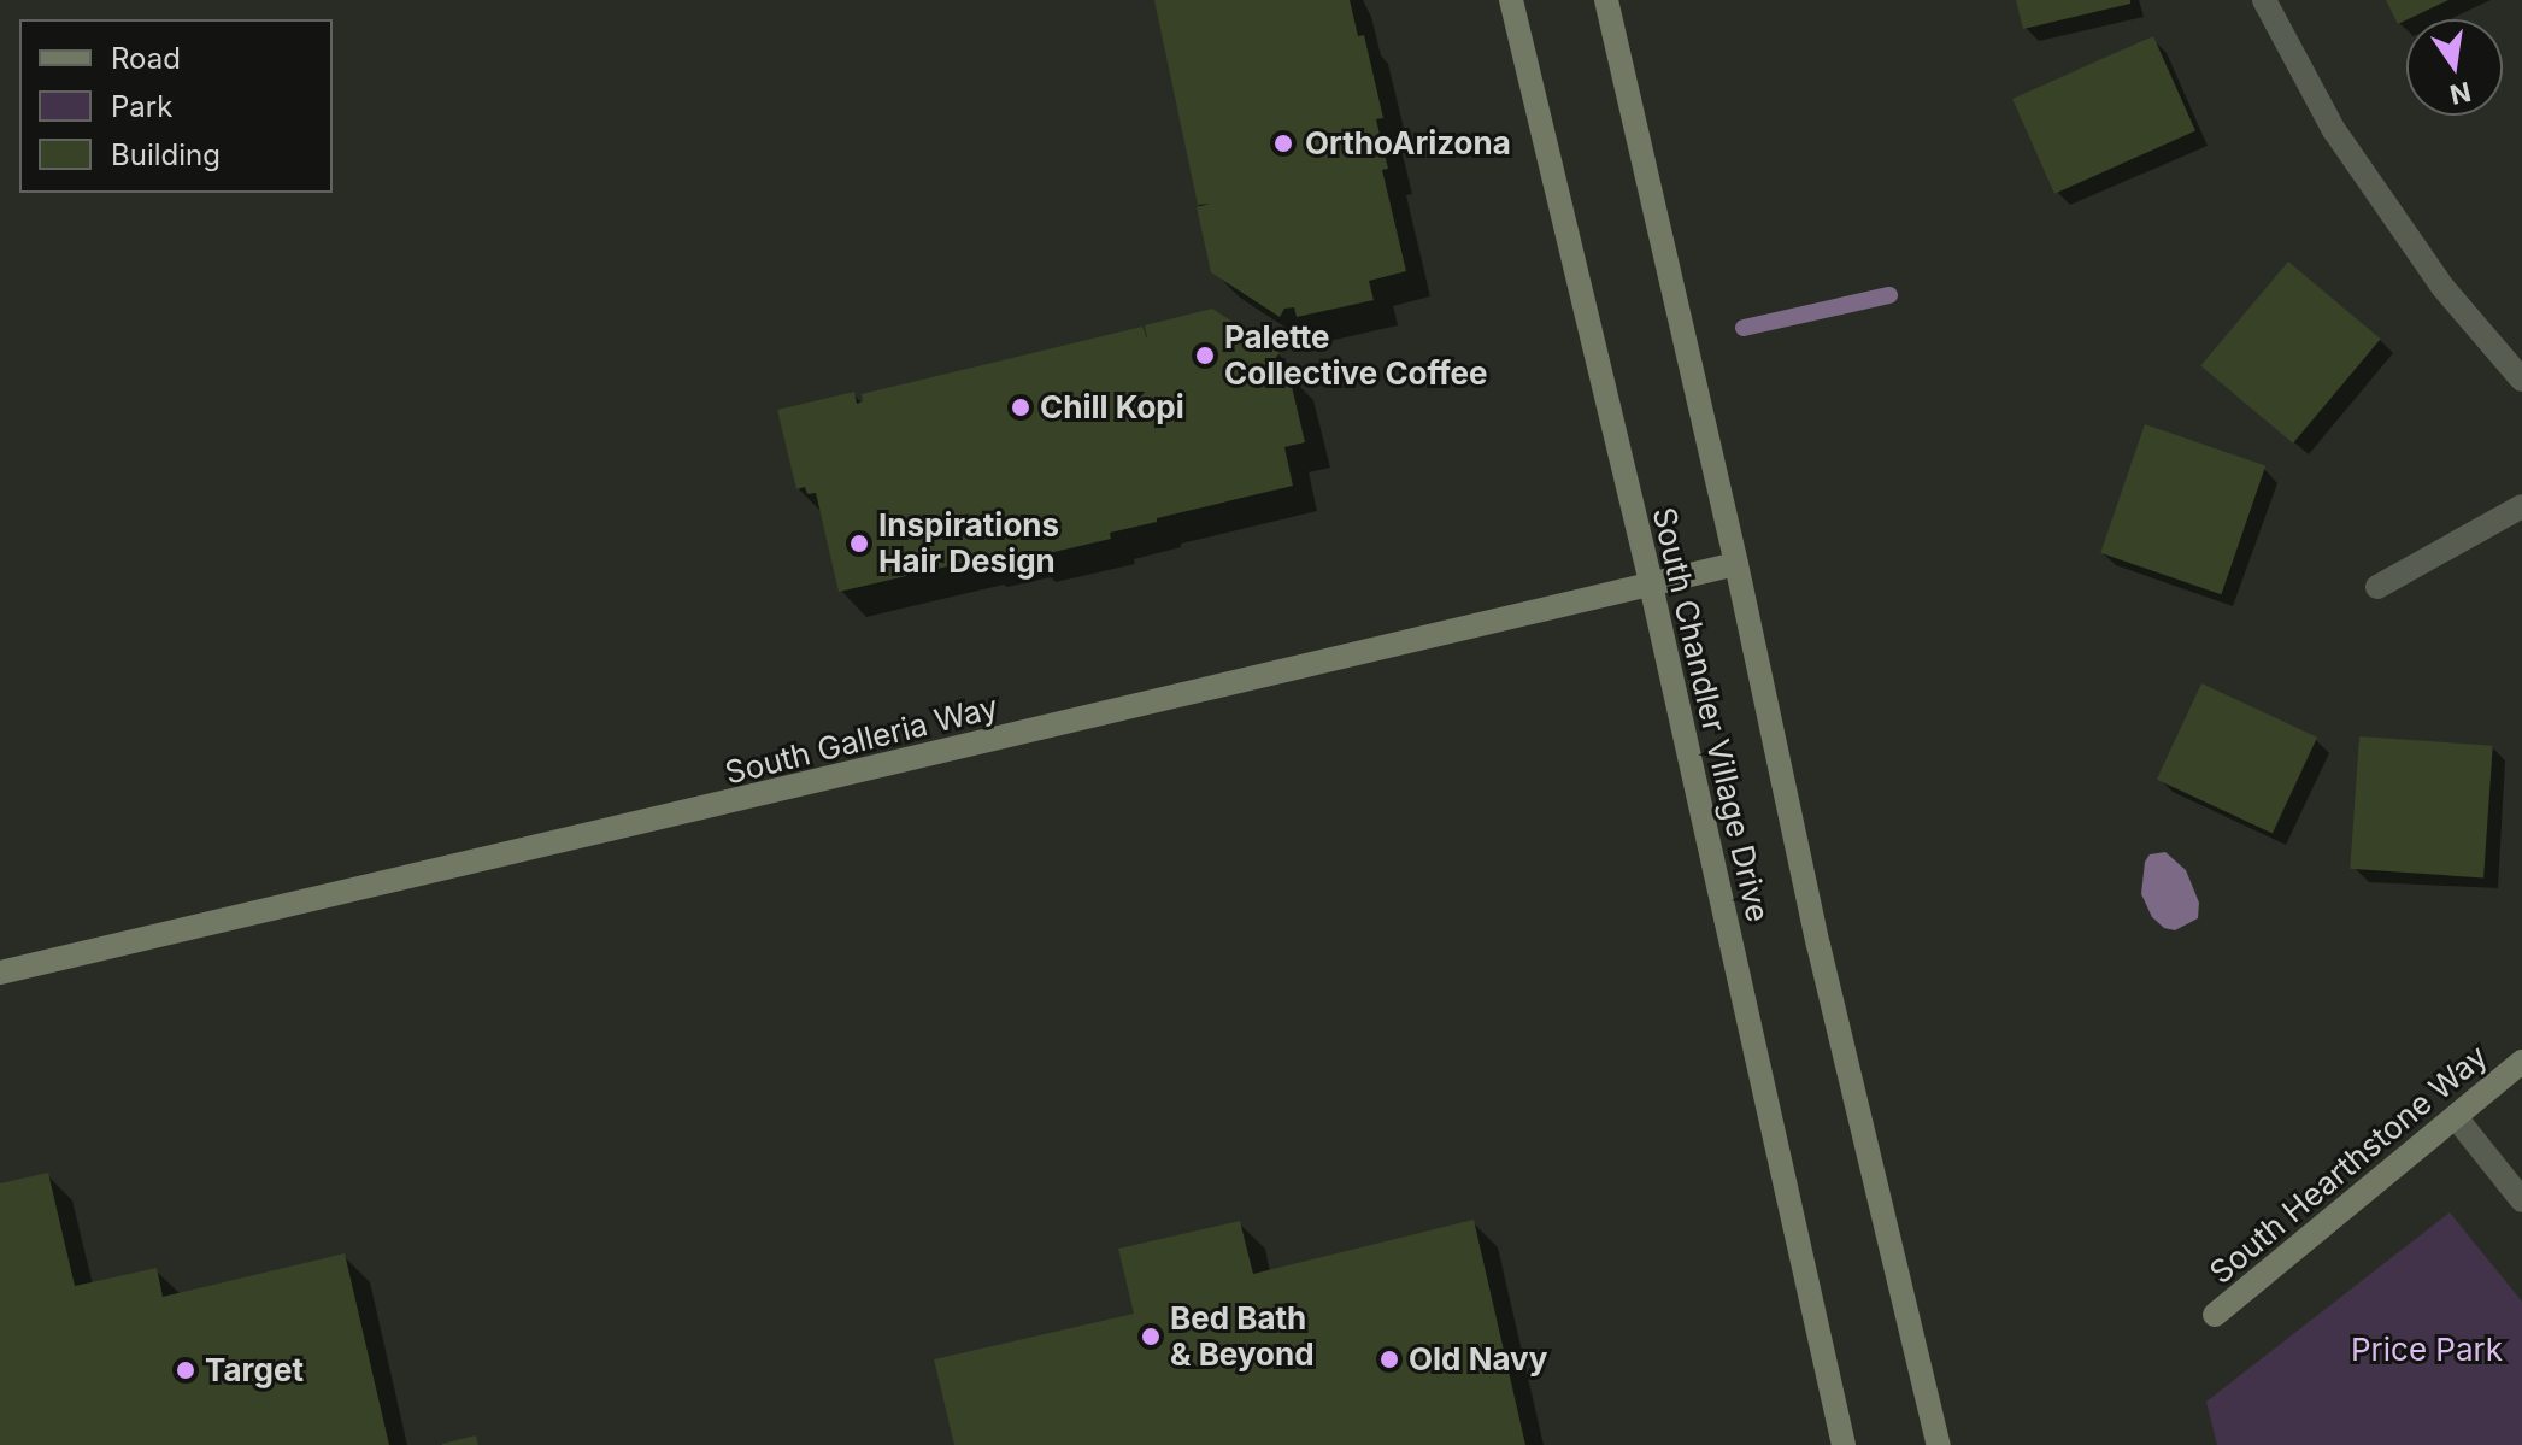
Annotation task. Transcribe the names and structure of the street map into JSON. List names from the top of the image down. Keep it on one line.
{"streets":{"street":["South Chandler Village Drive","South Galleria Way","South Hearthstone Way"]},"crossings":[["South Chandler Village Drive","South Galleria Way"]],"parks":["Price Park"],"places":["OrthoArizona","Palette Collective Coffee","Chill Kopi","Inspirations Hair Design","Bed Bath & Beyond","Old Navy","Target"],"legend":["Road","Park","Building"],"north":"bottom"}
